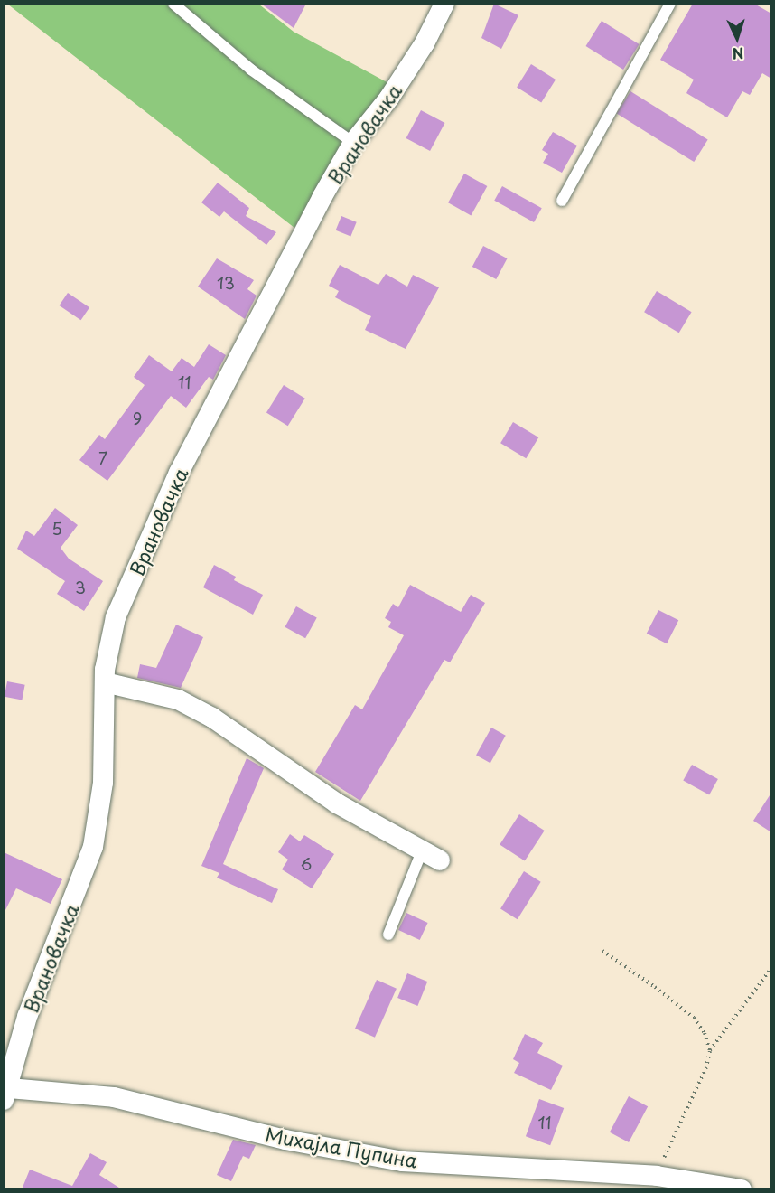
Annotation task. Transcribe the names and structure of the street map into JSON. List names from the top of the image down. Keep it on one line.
{"streets":{"street":["Врановачка","Михајла Пупина"]},"crossings":[["Врановачка","Михајла Пупина"]],"house_numbers":["13","11","9","7","5","3","6","11"],"north":"bottom"}
